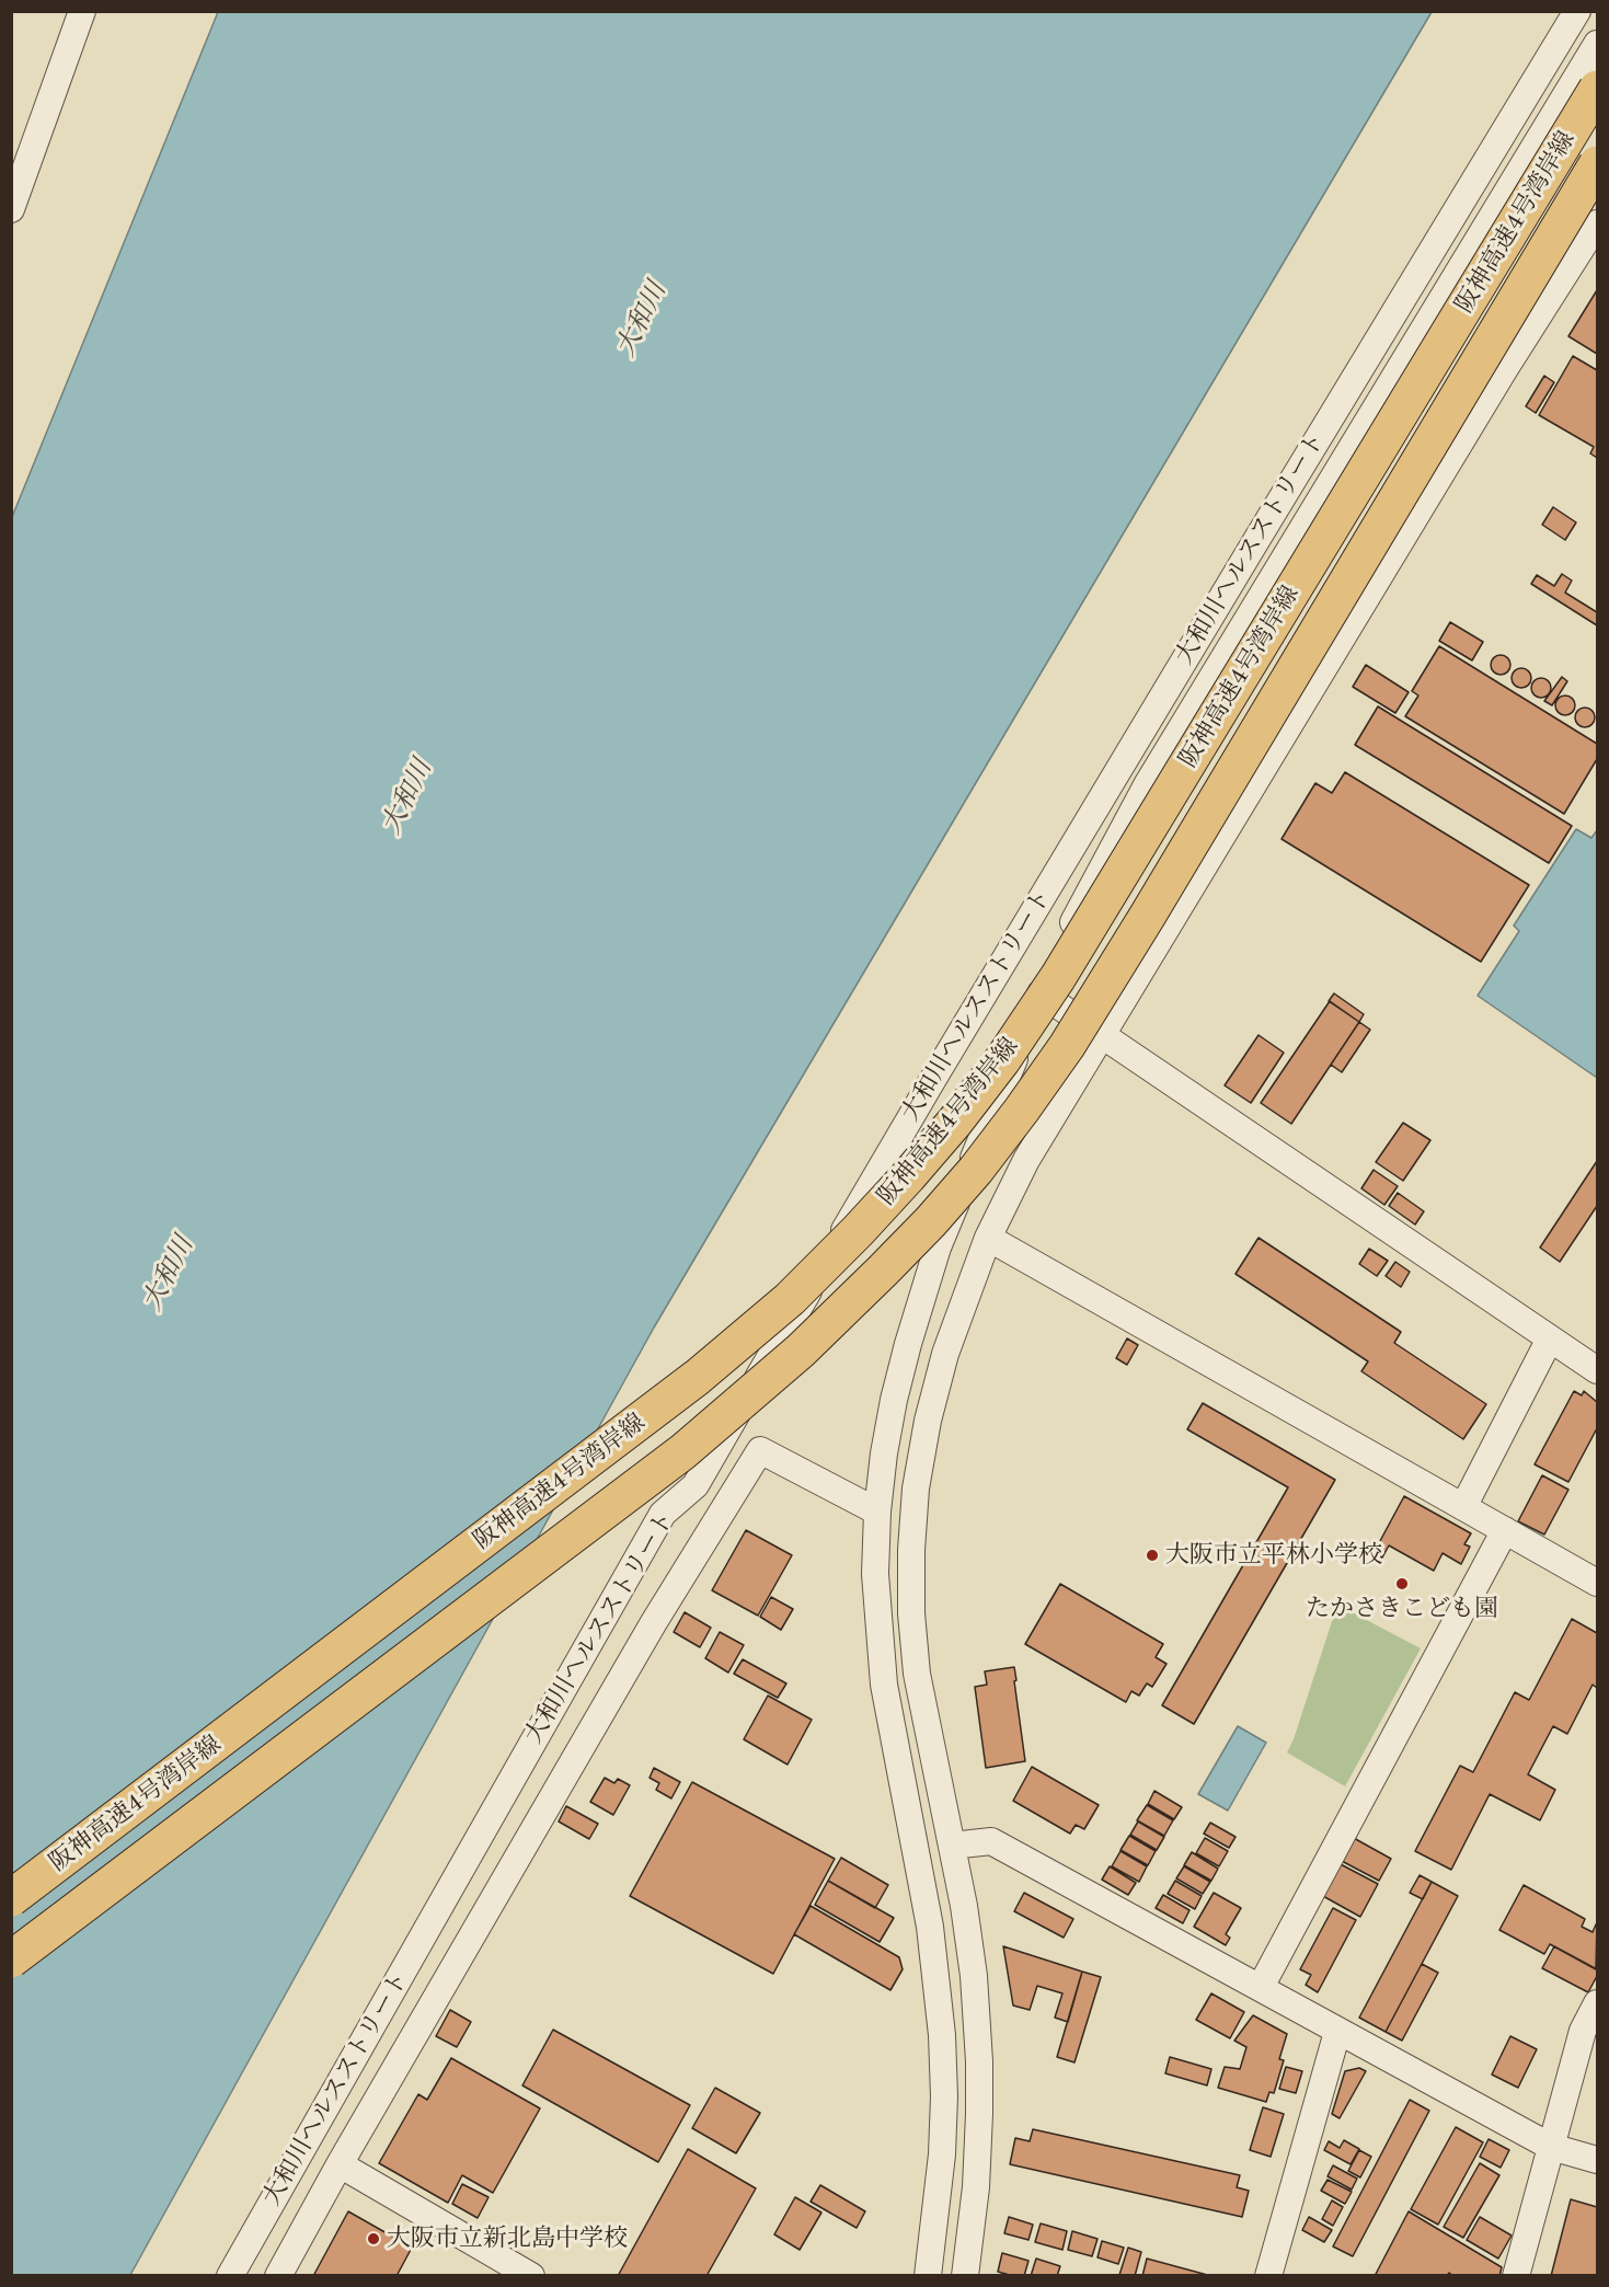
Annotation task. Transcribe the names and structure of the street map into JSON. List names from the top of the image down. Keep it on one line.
{"streets":{"highway":["阪神高速4号湾岸線"],"street":["大和川ヘルスストリート"]},"water":["大和川"],"places":["大阪市立平林小学校","たかさきこども園","大阪市立新北島中学校"]}
